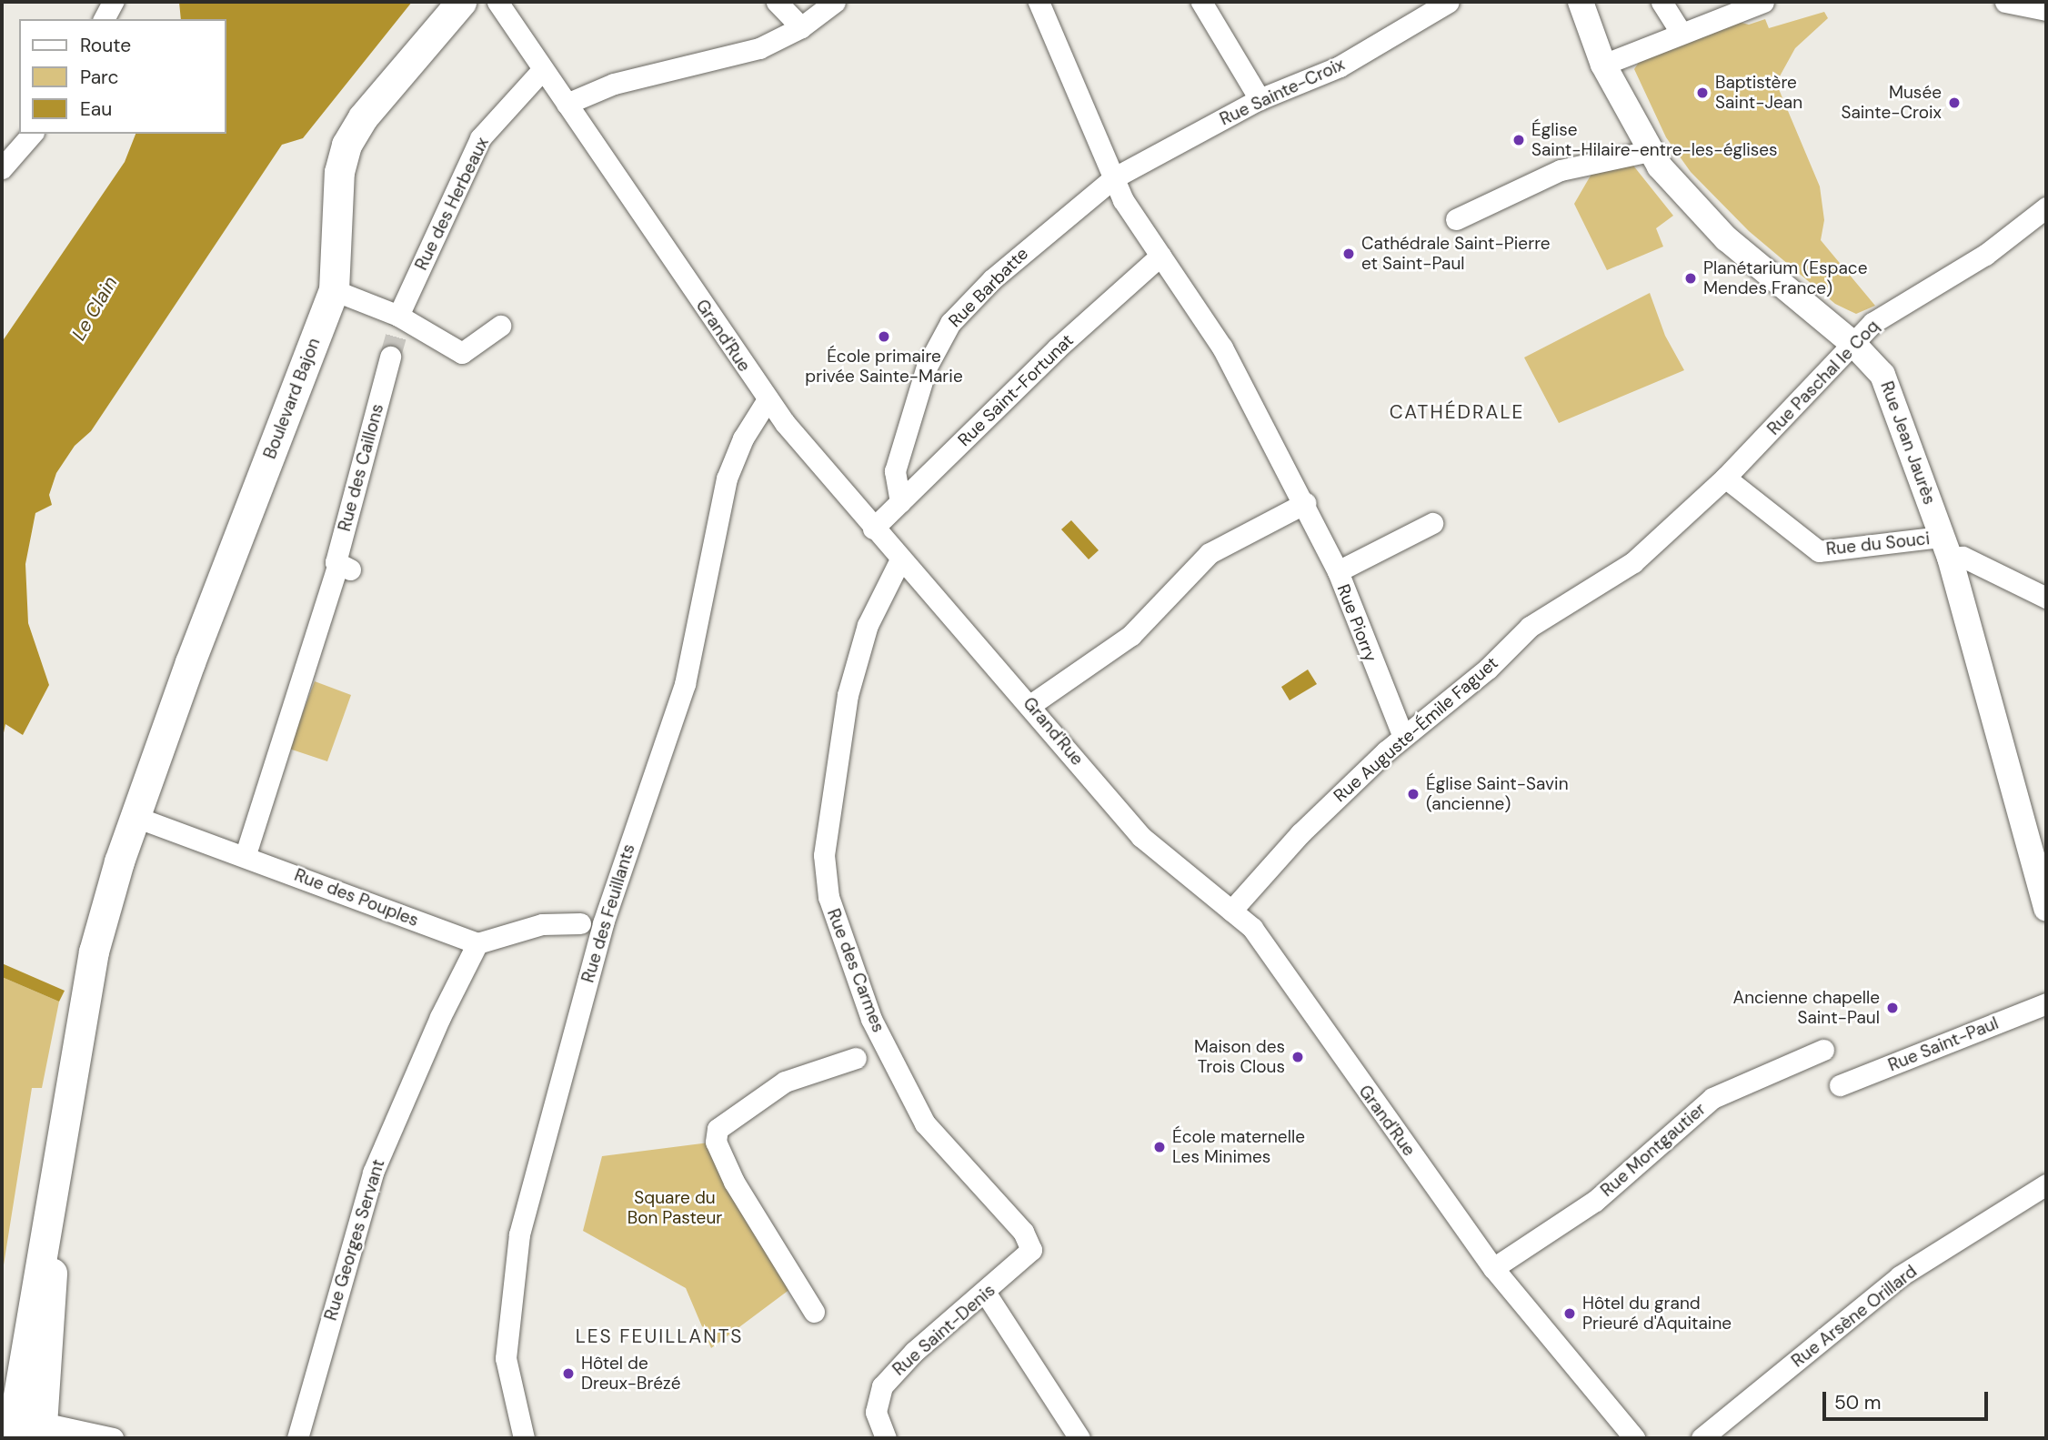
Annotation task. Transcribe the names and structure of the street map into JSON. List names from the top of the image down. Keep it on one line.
{"streets":{"main road":["Boulevard Bajon"],"street":["Rue Sainte-Croix","Rue des Herbeaux","Rue Barbatte","Grand'Rue","Rue Paschal le Coq","Rue Saint-Fortunat","Rue Jean Jaurès","Rue des Caillons","Rue du Souci","Rue Piorry","Rue Auguste-Émile Faguet","Rue des Pouples","Rue des Feuillants","Rue des Carmes","Rue Saint-Paul","Rue Montgautier","Rue Georges Servant","Rue Arsène Orillard","Rue Saint-Denis"]},"crossings":[["Rue Sainte-Croix","Rue Barbatte"],["Rue des Herbeaux","Grand'Rue"],["Rue Barbatte","Rue Saint-Fortunat"],["Grand'Rue","Rue Saint-Fortunat"],["Grand'Rue","Rue Auguste-Émile Faguet"],["Grand'Rue","Rue des Feuillants"],["Grand'Rue","Rue des Carmes"],["Grand'Rue","Rue Montgautier"],["Rue Paschal le Coq","Rue Jean Jaurès"],["Rue Paschal le Coq","Rue du Souci"],["Rue Paschal le Coq","Rue Auguste-Émile Faguet"],["Boulevard Bajon","Rue des Pouples"],["Rue Jean Jaurès","Rue du Souci"],["Rue des Caillons","Rue des Pouples"],["Rue Piorry","Rue Auguste-Émile Faguet"],["Rue des Pouples","Rue Georges Servant"],["Rue des Carmes","Rue Saint-Denis"]],"districts":["CATHÉDRALE","LES FEUILLANTS"],"water":["Le Clain"],"parks":["Square du Bon Pasteur"],"places":["Baptistère Saint-Jean","Musée Sainte-Croix","Église Saint-Hilaire-entre-les-églises","Cathédrale Saint-Pierre et Saint-Paul","Planétarium (Espace Mendes France)","École primaire privée Sainte-Marie","Église Saint-Savin (ancienne)","Ancienne chapelle Saint-Paul","Maison des Trois Clous","École maternelle Les Minimes","Hôtel du grand Prieuré d'Aquitaine","Hôtel de Dreux-Brézé"],"legend":["Route","Parc","Eau"],"scale_bar":"50 m"}
